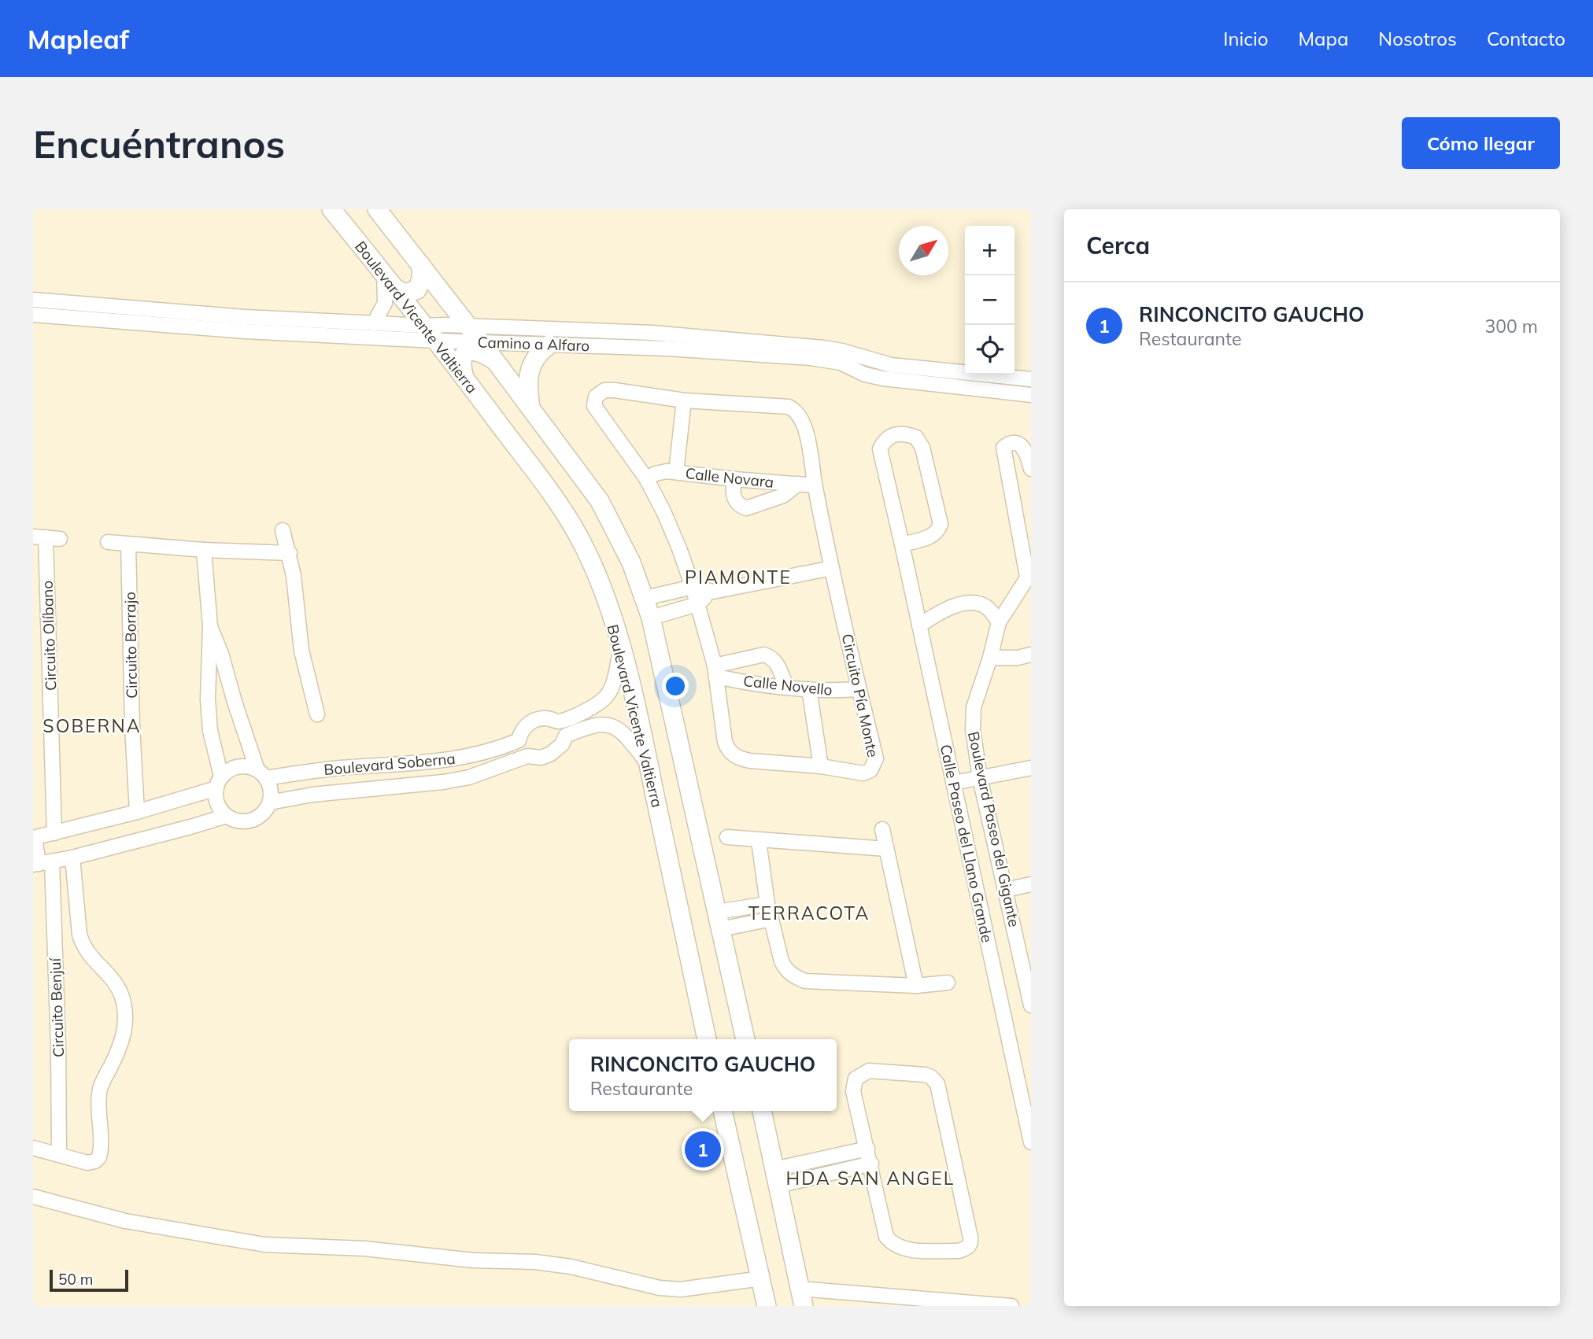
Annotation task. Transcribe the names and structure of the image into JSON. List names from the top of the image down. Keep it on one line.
{"streets":{"main road":["Boulevard Vicente Valtierra"],"street":["Camino a Alfaro","Calle Novara","Circuito Olíbano","Circuito Borrajo","Calle Novello","Circuito Pía Monte","Boulevard Soberna","Boulevard Paseo del Gigante","Calle Paseo del Llano Grande","Circuito Benjuí"]},"crossings":[["Boulevard Vicente Valtierra","Camino a Alfaro"],["Boulevard Vicente Valtierra","Boulevard Soberna"],["Calle Novara","Circuito Pía Monte"],["Calle Novello","Circuito Pía Monte"]],"districts":["PIAMONTE","SOBERNA","TERRACOTA","HDA SAN ANGEL"],"scale_bar":"50 m","north":"top right","page":{"header":"Mapleaf","nav":["Inicio","Mapa","Nosotros","Contacto"],"buttons":"Cómo llegar","title":"Encuéntranos","heading":"Cerca","map_buttons":["+","−"],"list":[{"mark":"1","name":"RINCONCITO GAUCHO","note":"Restaurante","value":"300 m"}],"popup":["RINCONCITO GAUCHO","Restaurante"],"pins":"1","scale":"50 m"}}
